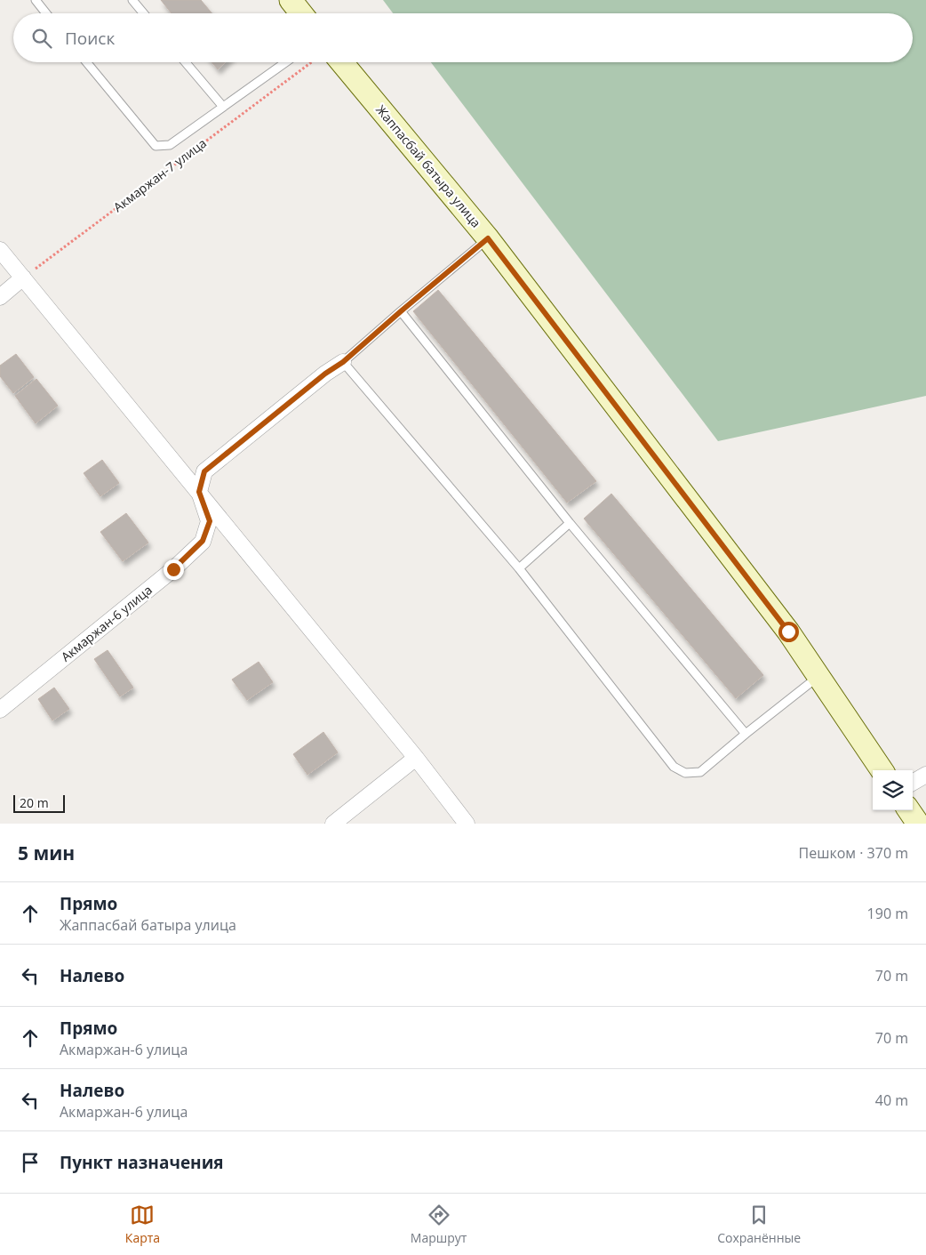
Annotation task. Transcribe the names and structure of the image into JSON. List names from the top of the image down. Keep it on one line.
{"streets":{"main road":["Жаппасбай батыра улица"],"street":["Акмаржан-6 улица"],"path":["Акмаржан-7 улица"]},"scale_bar":"20 m","page":{"search":"Поиск","scale":"20 m","heading":["5 мин","Пешком · 370 m"],"list":[["Прямо","Жаппасбай батыра улица","190 m"],["Налево","70 m"],["Прямо","Акмаржан-6 улица","70 m"],["Налево","Акмаржан-6 улица","40 m"],"Пункт назначения"],"nav":["Карта","Маршрут","Сохранённые"]}}
